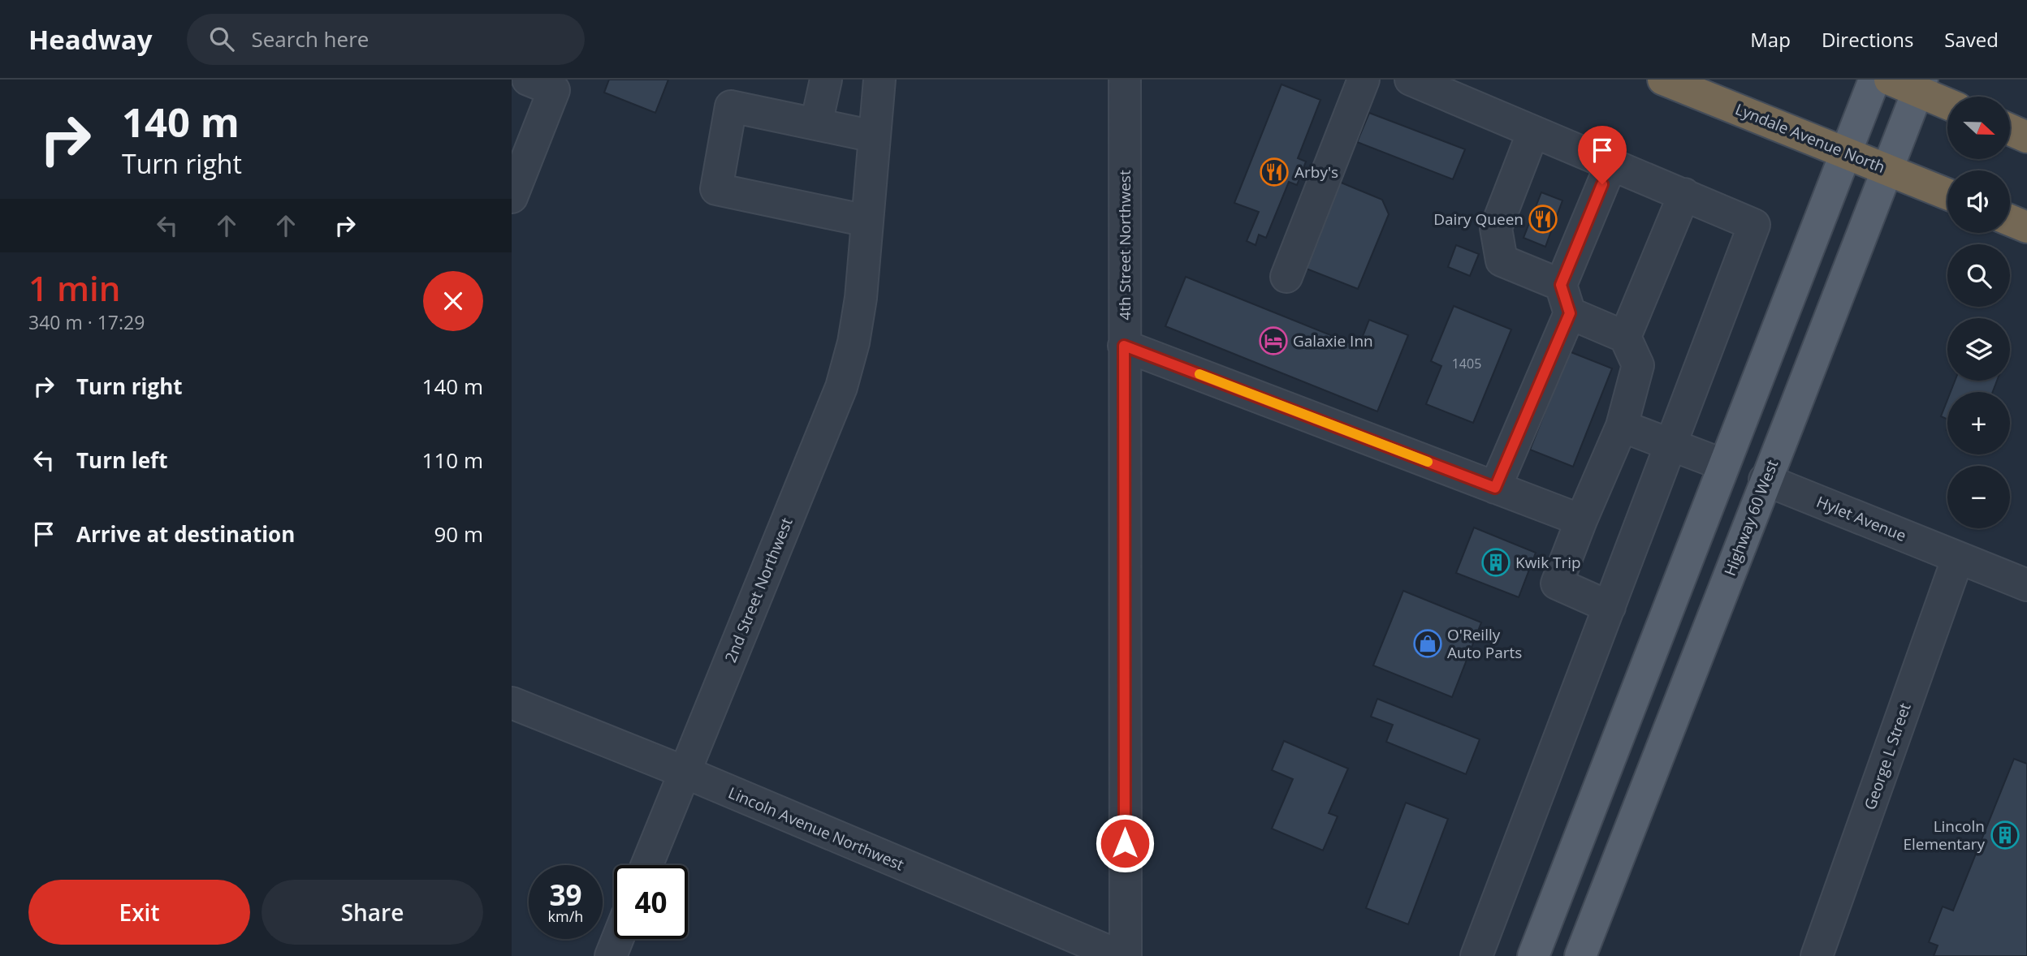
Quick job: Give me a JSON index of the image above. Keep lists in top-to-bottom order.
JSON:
{
  "streets": {
    "highway": ["Lyndale Avenue North"],
    "main road": ["Highway 60 West"],
    "street": [
      "4th Street Northwest",
      "Hylet Avenue",
      "2nd Street Northwest",
      "George L Street",
      "Lincoln Avenue Northwest"
    ]
  },
  "crossings": [
    ["Lyndale Avenue North", "Highway 60 West"],
    ["Highway 60 West", "Hylet Avenue"],
    ["Hylet Avenue", "George L Street"],
    ["2nd Street Northwest", "Lincoln Avenue Northwest"]
  ],
  "places": {
    "restaurant": ["Arby's", "Dairy Queen"],
    "hotel": ["Galaxie Inn"],
    "building": ["Kwik Trip", "Lincoln Elementary"],
    "shop": ["O'Reilly Auto Parts"]
  },
  "house_numbers": ["1405"],
  "north": "right",
  "page": {
    "header": "Headway",
    "search": "Search here",
    "nav": ["Map", "Directions", "Saved"],
    "turn": ["140 m", "Turn right"],
    "map_buttons": ["+", "−"],
    "heading": ["1 min", "340 m · 17:29"],
    "list": [
      {
        "name": "Turn right",
        "value": "140 m"
      },
      {
        "name": "Turn left",
        "value": "110 m"
      },
      {
        "name": "Arrive at destination",
        "value": "90 m"
      }
    ],
    "speed": "39 km/h",
    "limit": "40",
    "buttons": ["Exit", "Share"]
  }
}
